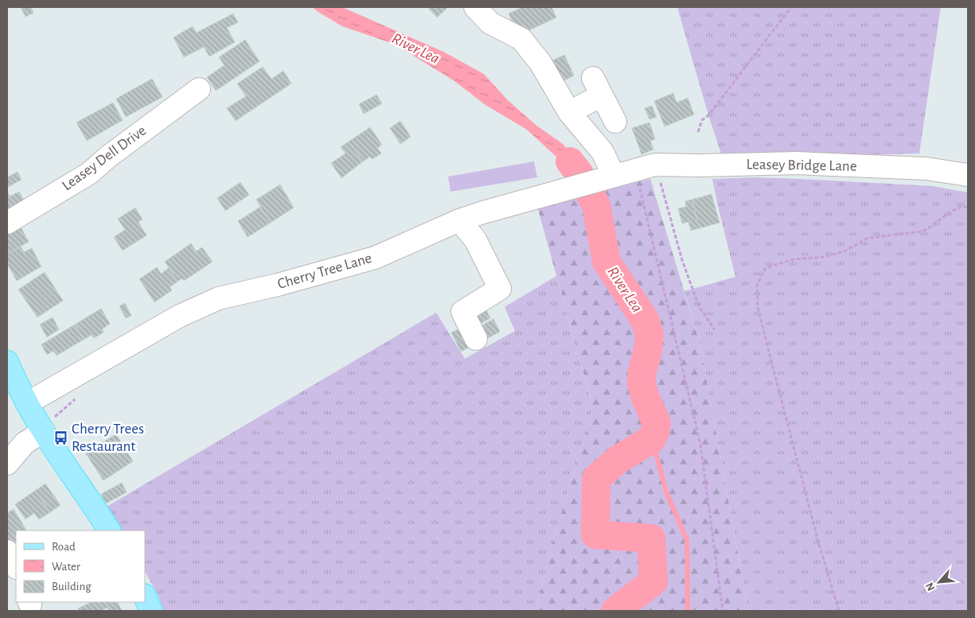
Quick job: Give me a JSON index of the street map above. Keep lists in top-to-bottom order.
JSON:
{
  "streets": {
    "street": ["Leasey Dell Drive", "Leasey Bridge Lane", "Cherry Tree Lane"]
  },
  "crossings": [
    ["Leasey Bridge Lane", "Cherry Tree Lane"]
  ],
  "water": ["River Lea"],
  "places": {
    "bus stop": ["Cherry Trees Restaurant"]
  },
  "legend": ["Road", "Water", "Building"],
  "north": "bottom left"
}
